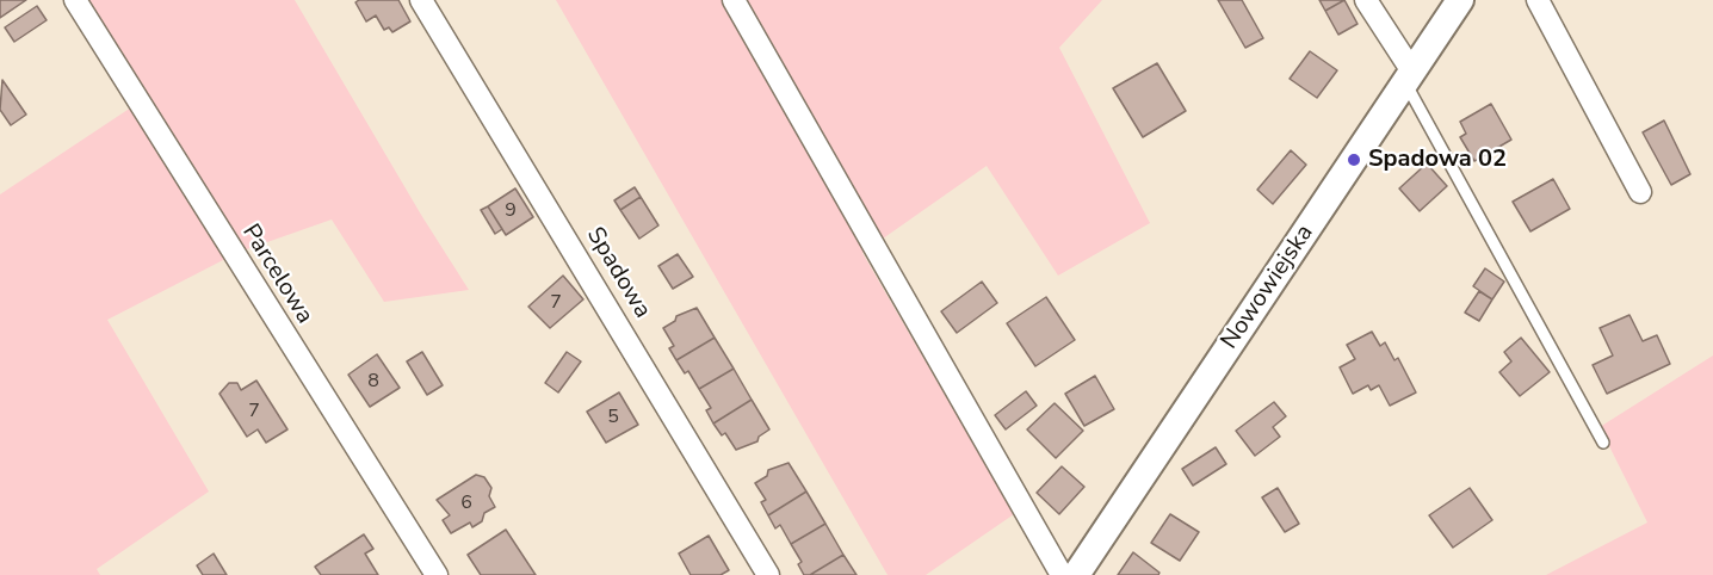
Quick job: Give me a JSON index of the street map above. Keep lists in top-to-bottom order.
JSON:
{
  "streets": {
    "street": ["Spadowa", "Parcelowa", "Nowowiejska"]
  },
  "places": ["Spadowa 02"],
  "house_numbers": [
    "9",
    "7",
    "8",
    "7",
    "5",
    "6"
  ]
}
